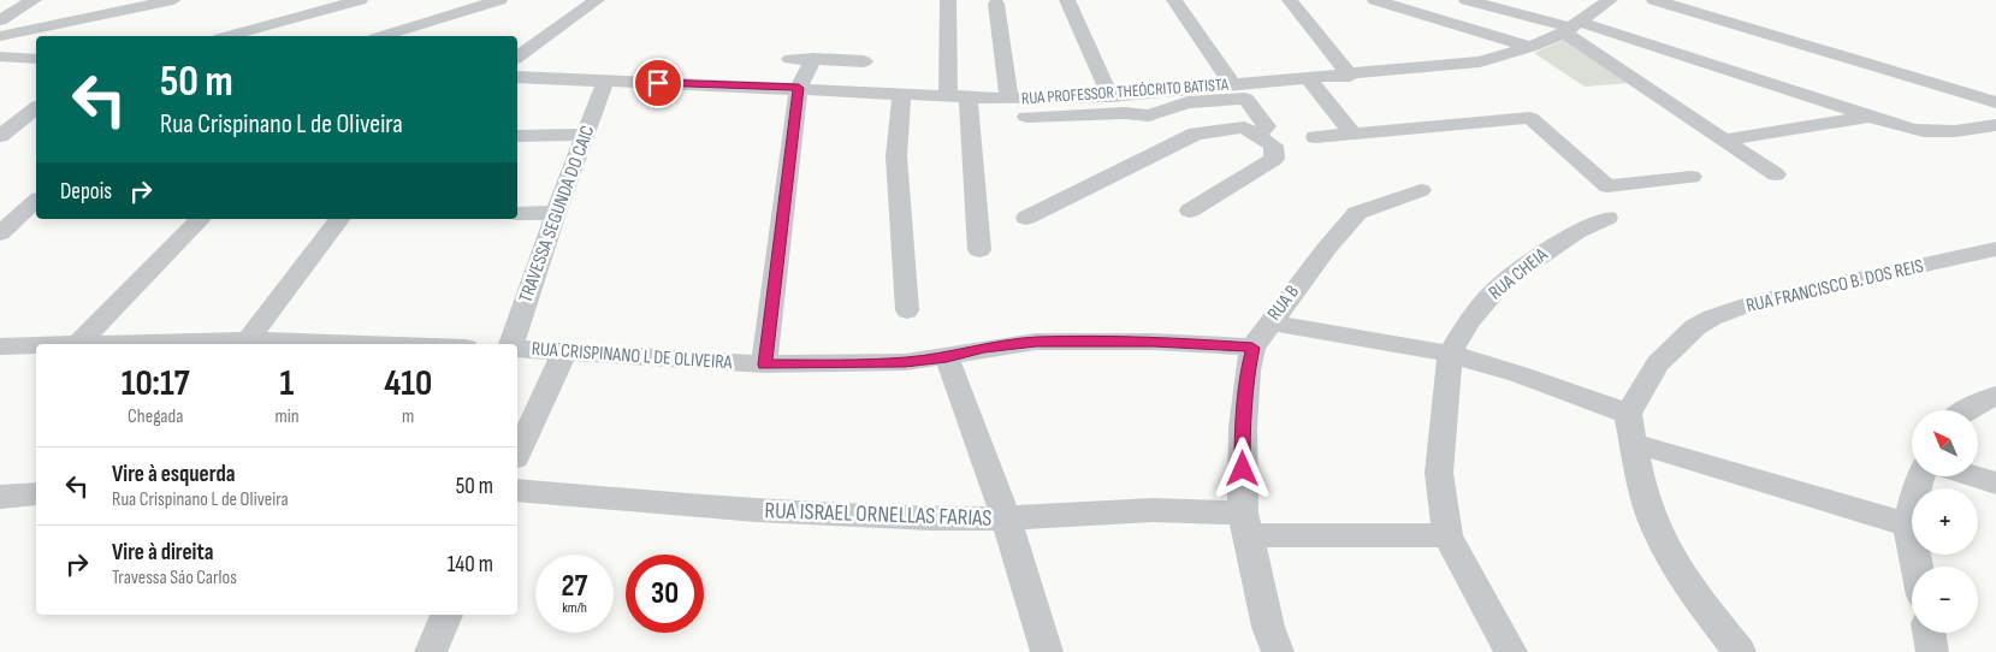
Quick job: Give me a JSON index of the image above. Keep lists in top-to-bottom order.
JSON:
{
  "streets": {
    "street": [
      "RUA PROFESSOR THEÓCRITO BATISTA",
      "TRAVESSA SEGUNDA DO CAIC",
      "RUA CHEIA",
      "RUA FRANCISCO B. DOS REIS",
      "RUA B",
      "RUA CRISPINANO L DE OLIVEIRA",
      "RUA ISRAEL ORNELLAS FARIAS"
    ]
  },
  "crossings": [
    ["RUA PROFESSOR THEÓCRITO BATISTA", "TRAVESSA SEGUNDA DO CAIC"],
    ["RUA B", "RUA CRISPINANO L DE OLIVEIRA"],
    ["RUA B", "RUA ISRAEL ORNELLAS FARIAS"]
  ],
  "north": "top left",
  "page": {
    "turn": ["50 m", "Rua Crispinano L de Oliveira"],
    "then": "Depois",
    "eta": [
      "10:17",
      "Chegada",
      "1",
      "min",
      "410",
      "m"
    ],
    "map_buttons": ["+", "−"],
    "list": [
      {
        "name": "Vire à esquerda",
        "note": "Rua Crispinano L de Oliveira",
        "value": "50 m"
      },
      {
        "name": "Vire à direita",
        "note": "Travessa Sáo Carlos",
        "value": "140 m"
      }
    ],
    "speed": "27 km/h",
    "limit": "30"
  }
}
